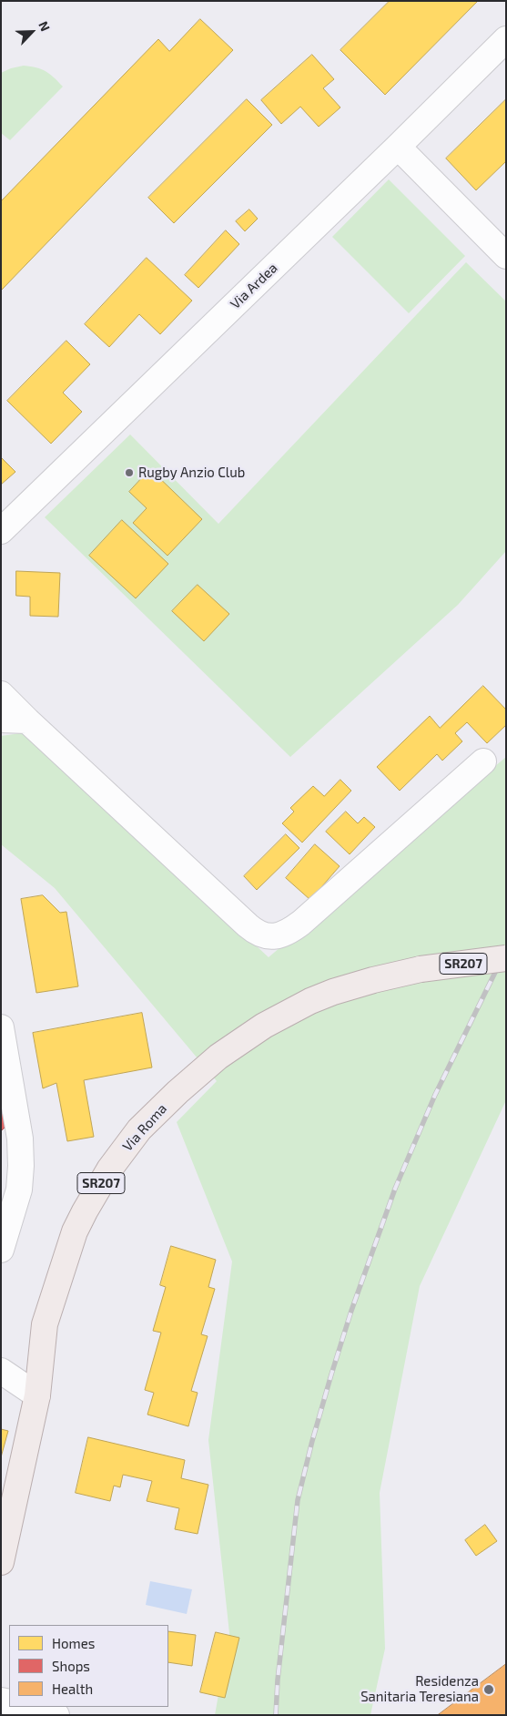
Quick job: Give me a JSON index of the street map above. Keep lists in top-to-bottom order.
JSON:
{
  "streets": {
    "main road": ["SR207", "Via Roma"],
    "street": ["Via Ardea"]
  },
  "places": ["Rugby Anzio Club", "Residenza Sanitaria Teresiana"],
  "legend": ["Homes", "Shops", "Health"],
  "north": "top right"
}
